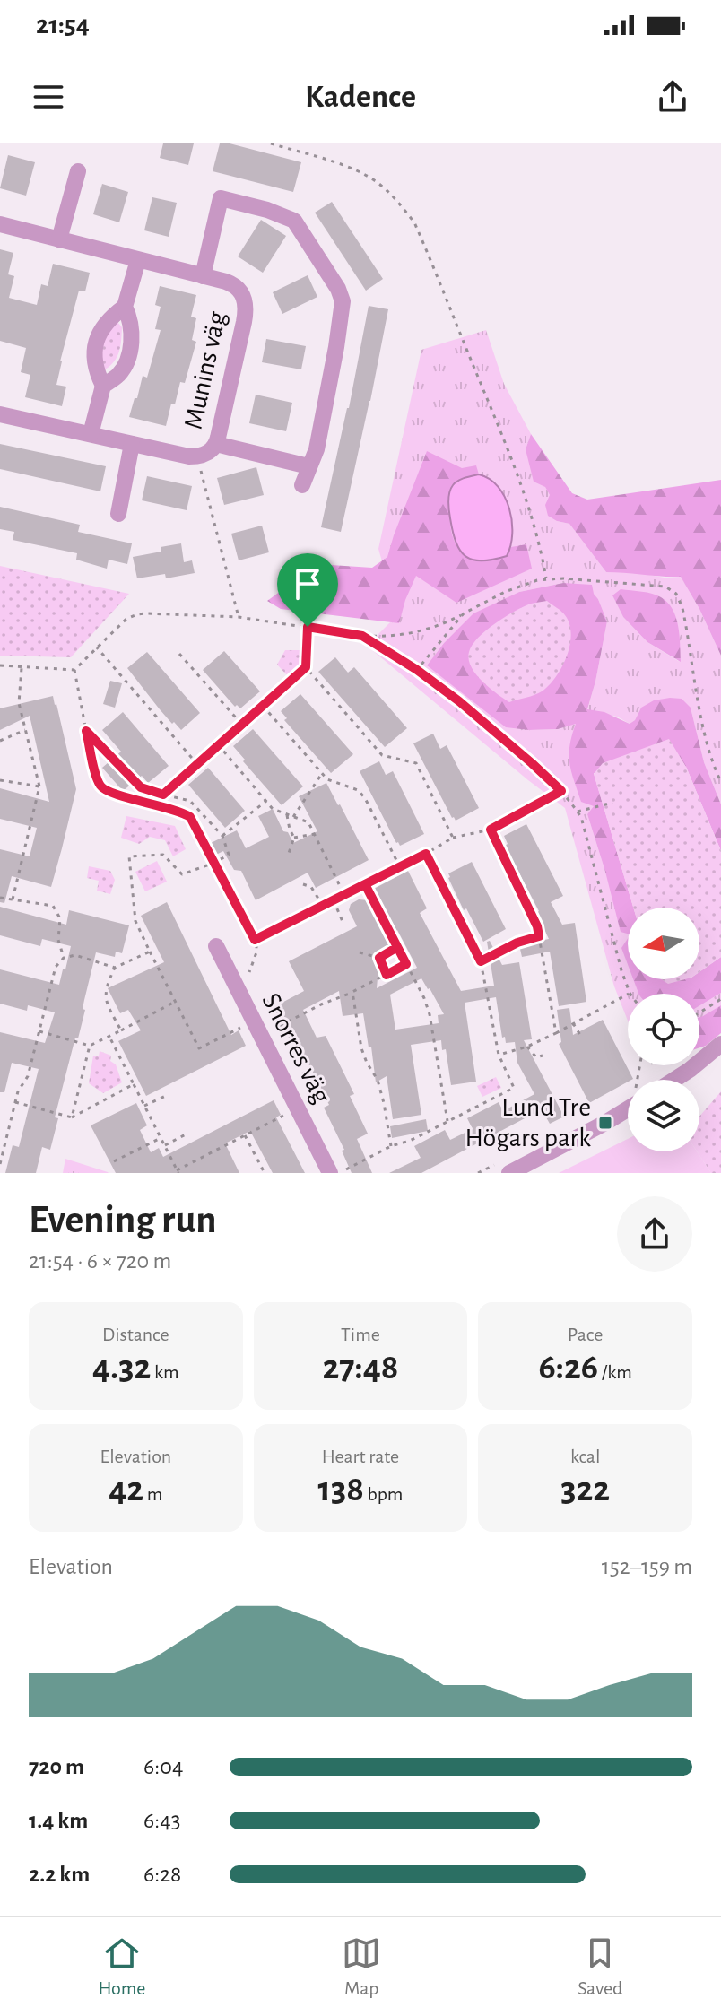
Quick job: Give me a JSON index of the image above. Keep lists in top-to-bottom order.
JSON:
{
  "streets": {
    "street": ["Munins väg", "Snorres väg"]
  },
  "places": {
    "transit": ["Lund Tre Högars park"]
  },
  "north": "left",
  "page": {
    "status": "21:54",
    "header": "Kadence",
    "heading": ["Evening run", "21:54 · 6 × 720 m"],
    "stats": [
      ["Distance", "4.32 km"],
      ["Time", "27:48"],
      ["Pace", "6:26 /km"],
      ["Elevation", "42 m"],
      ["Heart rate", "138 bpm"],
      ["kcal", "322"]
    ],
    "chart": ["Elevation", "152–159 m"],
    "list": [
      {
        "name": "720 m",
        "note": "6:04"
      },
      {
        "name": "1.4 km",
        "note": "6:43"
      },
      {
        "name": "2.2 km",
        "note": "6:28"
      }
    ],
    "tabs": ["Home", "Map", "Saved"]
  }
}
